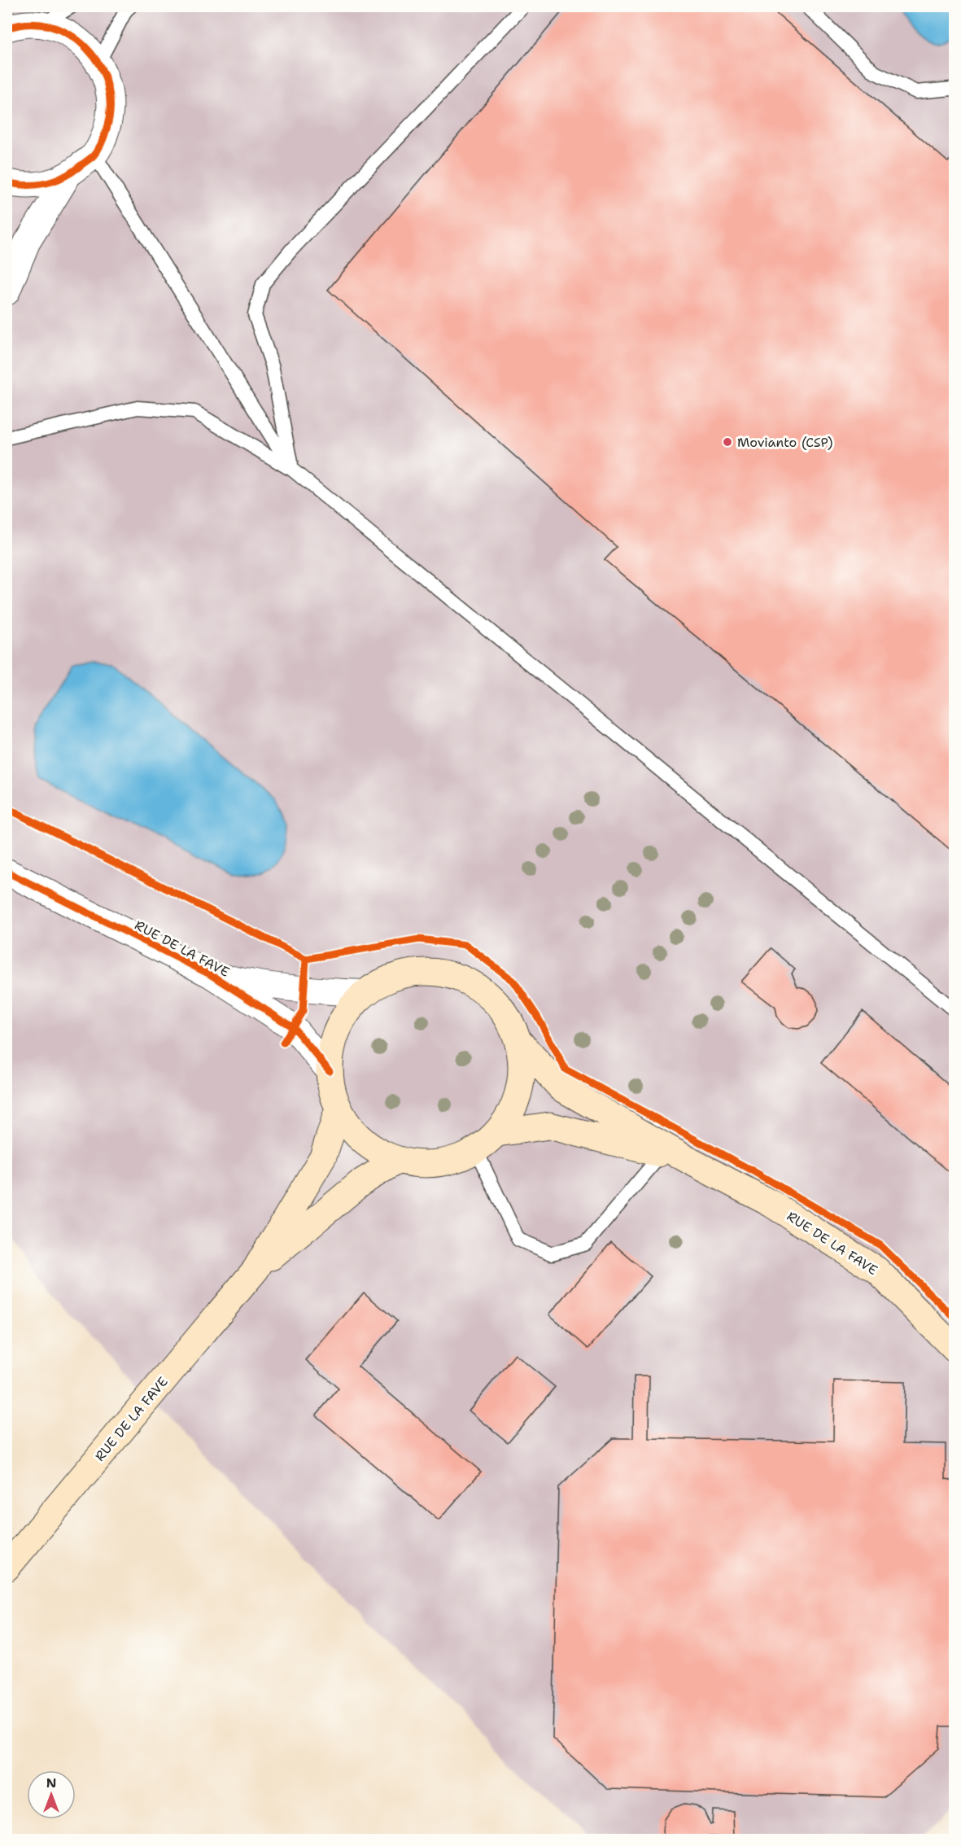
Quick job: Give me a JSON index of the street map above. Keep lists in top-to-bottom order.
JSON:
{
  "streets": {
    "main road": ["RUE DE LA FAVE"]
  },
  "places": ["Movianto (CSP)"],
  "north": "top"
}
